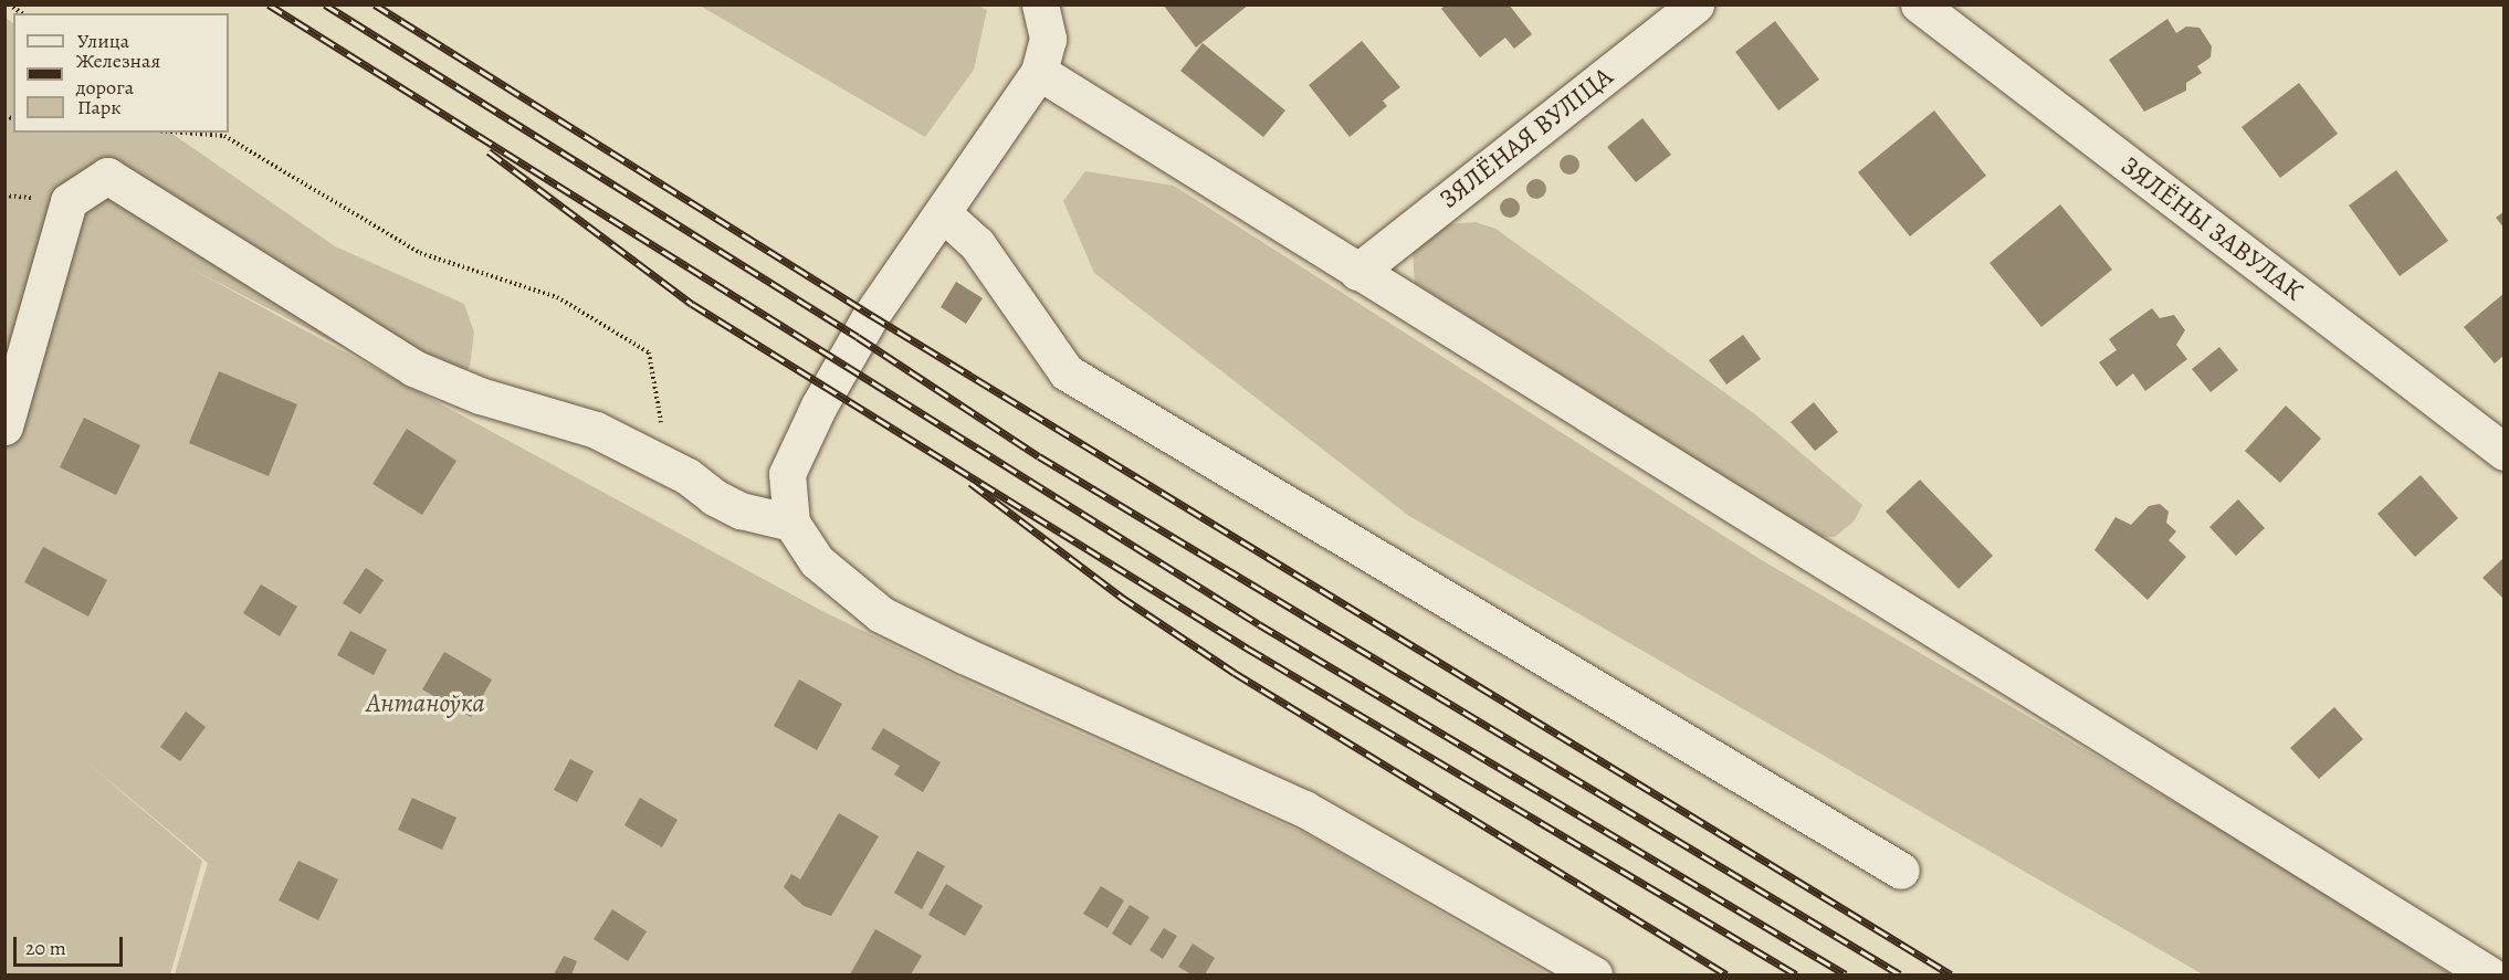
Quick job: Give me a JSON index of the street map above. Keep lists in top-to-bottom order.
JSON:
{
  "streets": {
    "street": ["ЗЯЛЁНАЯ ВУЛІЦА", "ЗЯЛЁНЫ ЗАВУЛАК"]
  },
  "parks": ["Антаноўка"],
  "legend": ["Улица", "Железная дорога", "Парк"],
  "scale_bar": "20 m"
}
